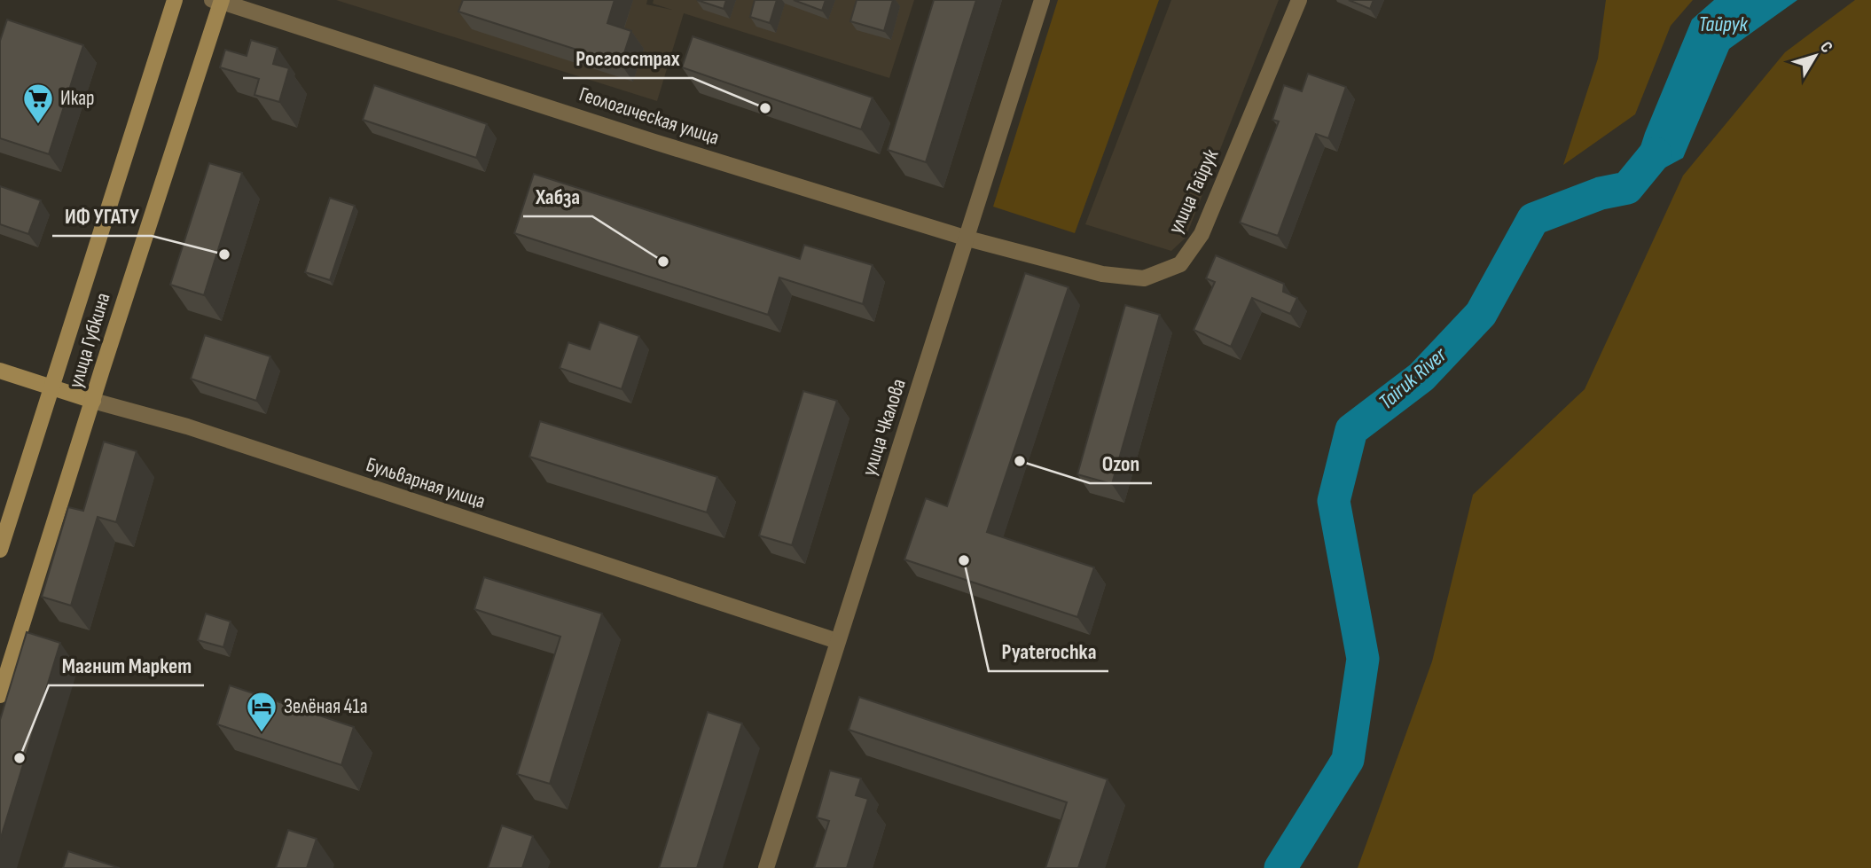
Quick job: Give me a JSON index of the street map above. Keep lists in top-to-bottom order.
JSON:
{
  "streets": {
    "main road": ["улица Губкина", "Бульварная улица"],
    "street": ["Геологическая улица", "улица Тайрук", "улица Чкалова"]
  },
  "crossings": [
    ["Геологическая улица", "улица Тайрук"],
    ["Геологическая улица", "улица Губкина"],
    ["Геологическая улица", "улица Чкалова"],
    ["улица Тайрук", "улица Чкалова"],
    ["улица Губкина", "Бульварная улица"],
    ["улица Чкалова", "Бульварная улица"]
  ],
  "water": ["Тайрук", "Tairuk River"],
  "places": {
    "other": [
      "Росгосстрах",
      "ИФ УГАТУ",
      "Хабза",
      "Ozon",
      "Pyaterochka",
      "Магнит Маркет"
    ],
    "supermarket": ["Икар"],
    "hotel": ["Зелёная 41а"]
  },
  "north": "top right"
}
